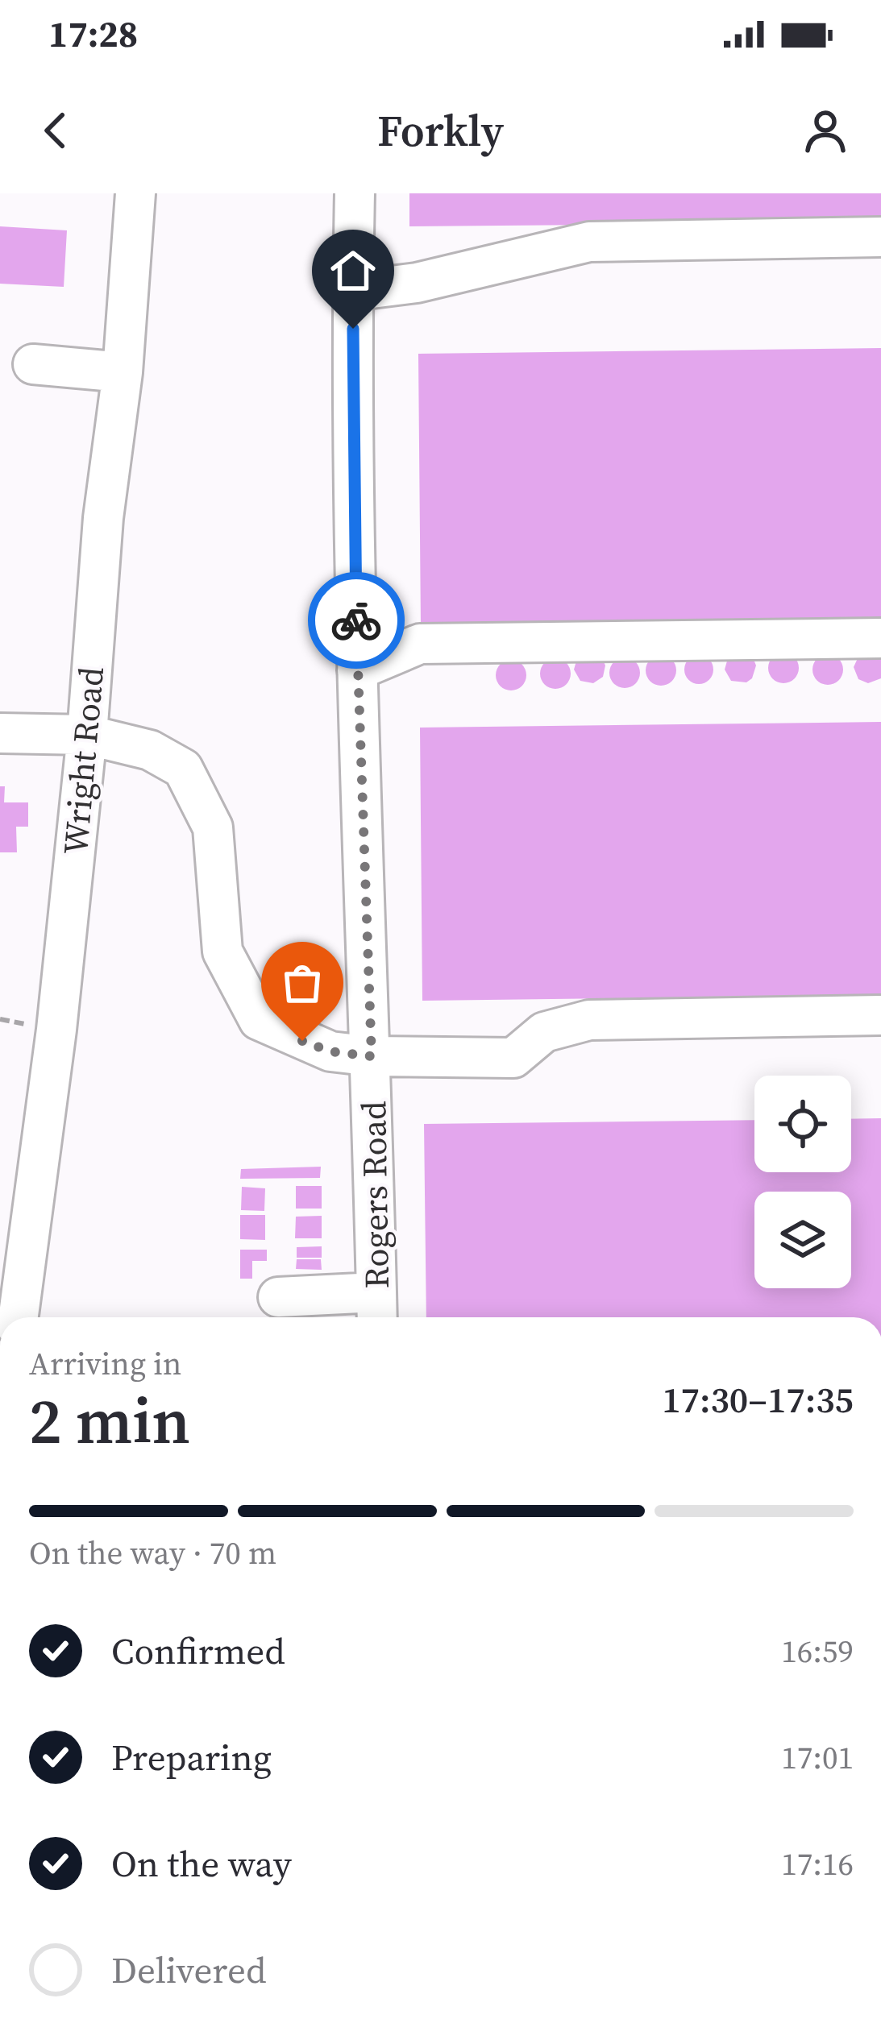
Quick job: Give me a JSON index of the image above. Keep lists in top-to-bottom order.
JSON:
{
  "streets": {
    "street": ["Wright Road", "Rogers Road"]
  },
  "page": {
    "status": "17:28",
    "header": "Forkly",
    "heading": ["2 min", "Arriving in", "17:30–17:35"],
    "bar": "On the way · 70 m",
    "list": [
      ["Confirmed", "16:59"],
      ["Preparing", "17:01"],
      ["On the way", "17:16"],
      "Delivered"
    ]
  }
}
